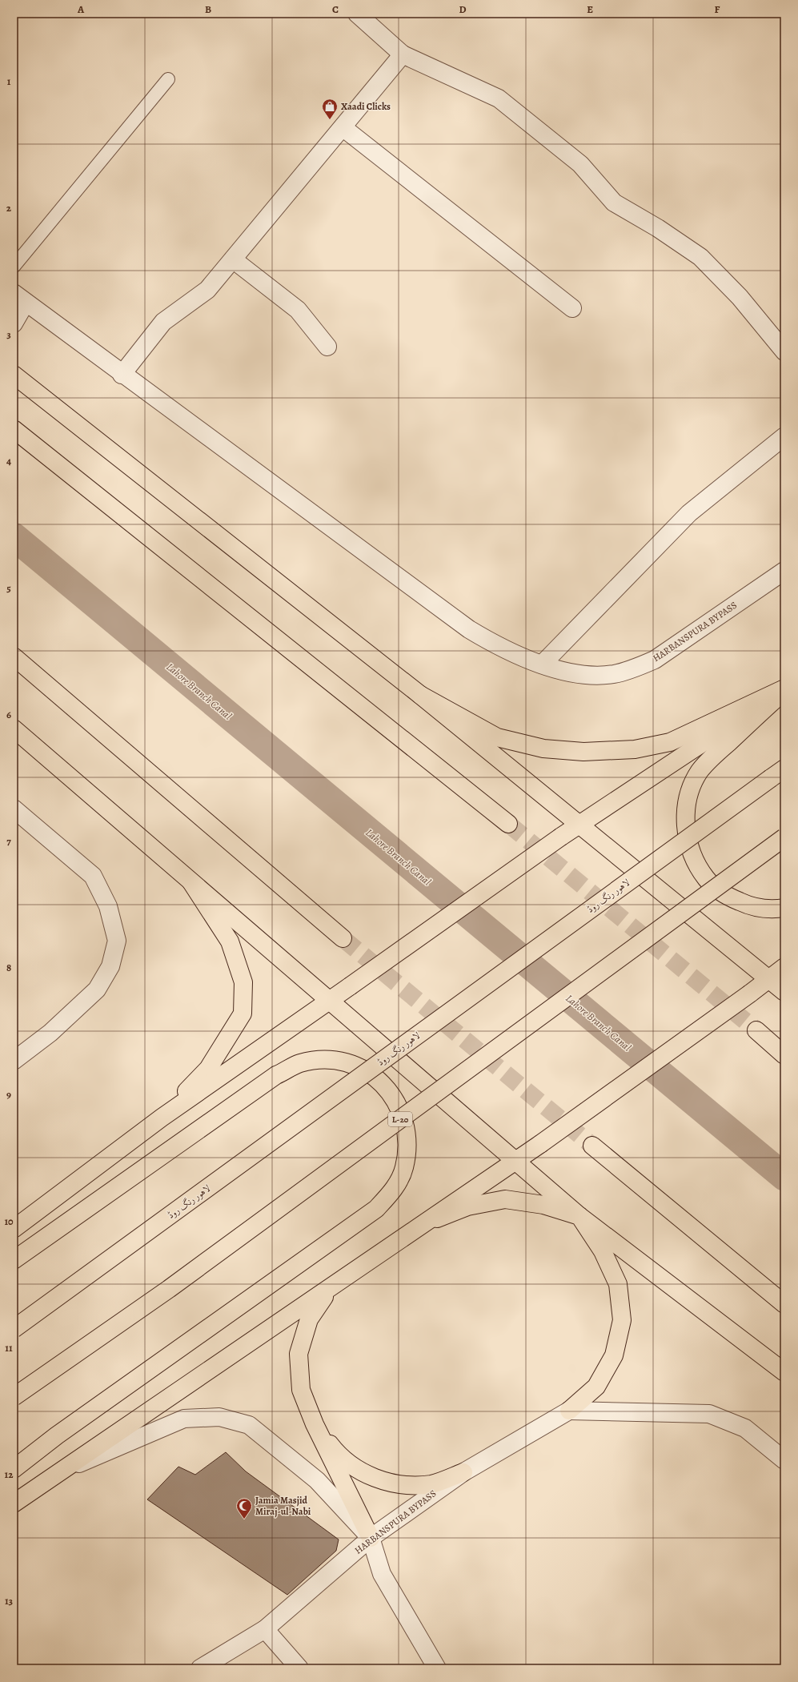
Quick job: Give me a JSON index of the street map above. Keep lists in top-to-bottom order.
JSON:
{
  "streets": {
    "highway": ["لاہور رنگ روڈ", "L-20"],
    "street": ["HARBANSPURA BYPASS"]
  },
  "water": ["Lahore Branch Canal"],
  "places": {
    "shop": ["Xaadi Clicks"],
    "mosque": ["Jamia Masjid Miraj-ul-Nabi"]
  },
  "grid": {
    "columns": [
      "A",
      "B",
      "C",
      "D",
      "E",
      "F"
    ],
    "rows": [
      "1",
      "2",
      "3",
      "4",
      "5",
      "6",
      "7",
      "8",
      "9",
      "10",
      "11",
      "12",
      "13"
    ]
  }
}
